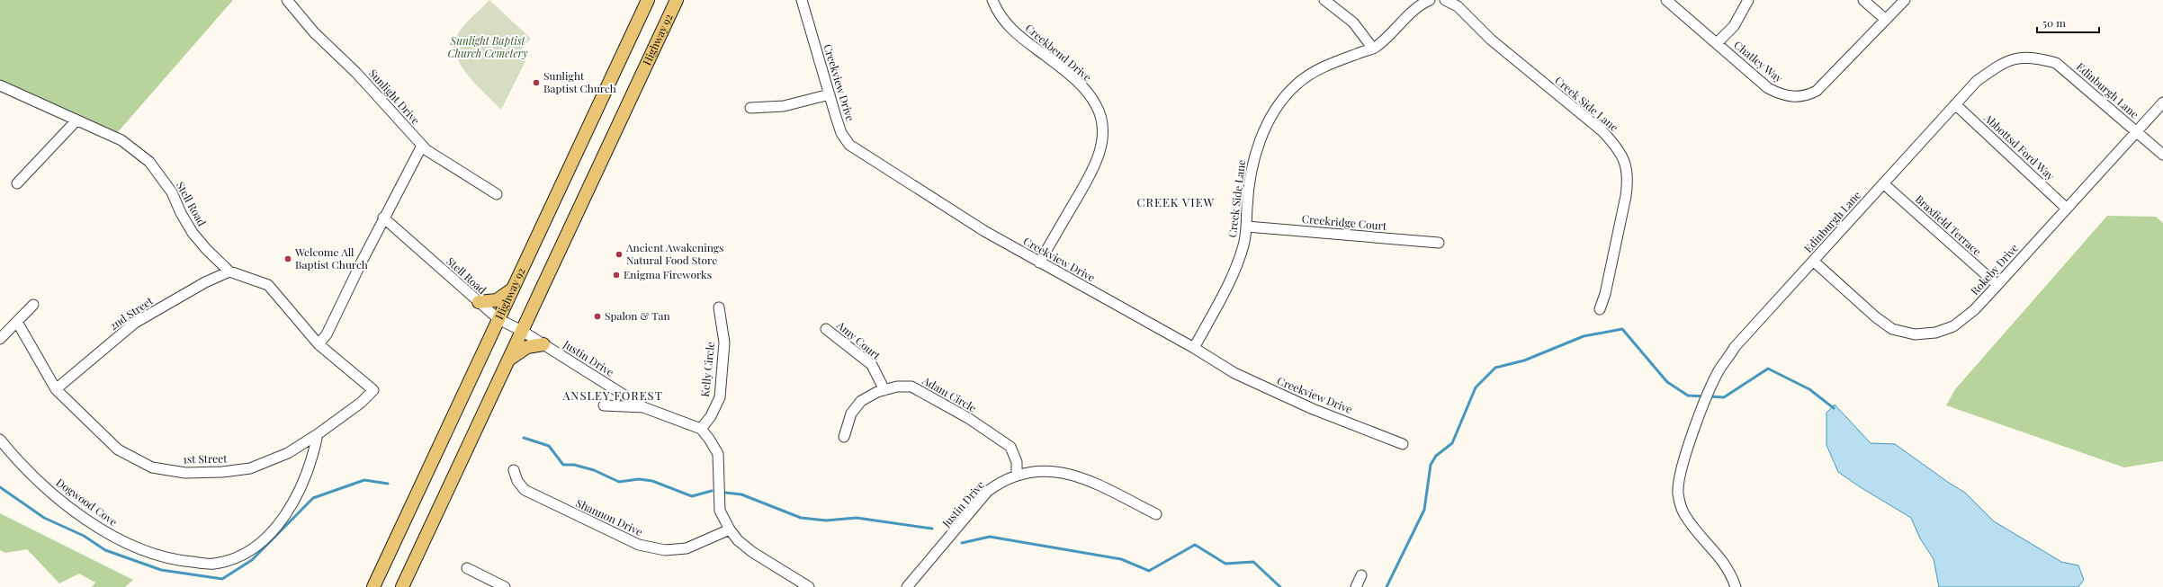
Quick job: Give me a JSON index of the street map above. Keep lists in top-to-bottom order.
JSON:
{
  "streets": {
    "main road": ["Highway 92"],
    "street": [
      "Creekbend Drive",
      "Chatley Way",
      "Creekview Drive",
      "Edinburgh Lane",
      "Sunlight Drive",
      "Creek Side Lane",
      "Abbottsd Ford Way",
      "Stell Road",
      "Creekridge Court",
      "Braxfield Terrace",
      "Rokeby Drive",
      "2nd Street",
      "Amy Court",
      "Justin Drive",
      "Kelly Circle",
      "Adam Circle",
      "1st Street",
      "Dogwood Cove",
      "Shannon Drive"
    ]
  },
  "crossings": [
    ["Highway 92", "Stell Road"],
    ["Highway 92", "Justin Drive"],
    ["Creekbend Drive", "Creekview Drive"],
    ["Creekview Drive", "Creek Side Lane"],
    ["Edinburgh Lane", "Abbottsd Ford Way"],
    ["Edinburgh Lane", "Braxfield Terrace"],
    ["Edinburgh Lane", "Rokeby Drive"],
    ["Creek Side Lane", "Creekridge Court"],
    ["Abbottsd Ford Way", "Rokeby Drive"],
    ["Stell Road", "2nd Street"],
    ["Stell Road", "Justin Drive"],
    ["Stell Road", "1st Street"],
    ["Braxfield Terrace", "Rokeby Drive"],
    ["2nd Street", "1st Street"],
    ["Amy Court", "Adam Circle"],
    ["Justin Drive", "Kelly Circle"],
    ["Justin Drive", "Adam Circle"],
    ["1st Street", "Dogwood Cove"]
  ],
  "districts": ["CREEK VIEW", "ANSLEY FOREST"],
  "parks": ["Sunlight Baptist Church Cemetery"],
  "places": [
    "Sunlight Baptist Church",
    "Ancient Awakenings Natural Food Store",
    "Welcome All Baptist Church",
    "Enigma Fireworks",
    "Spalon & Tan"
  ],
  "scale_bar": "50 m"
}
